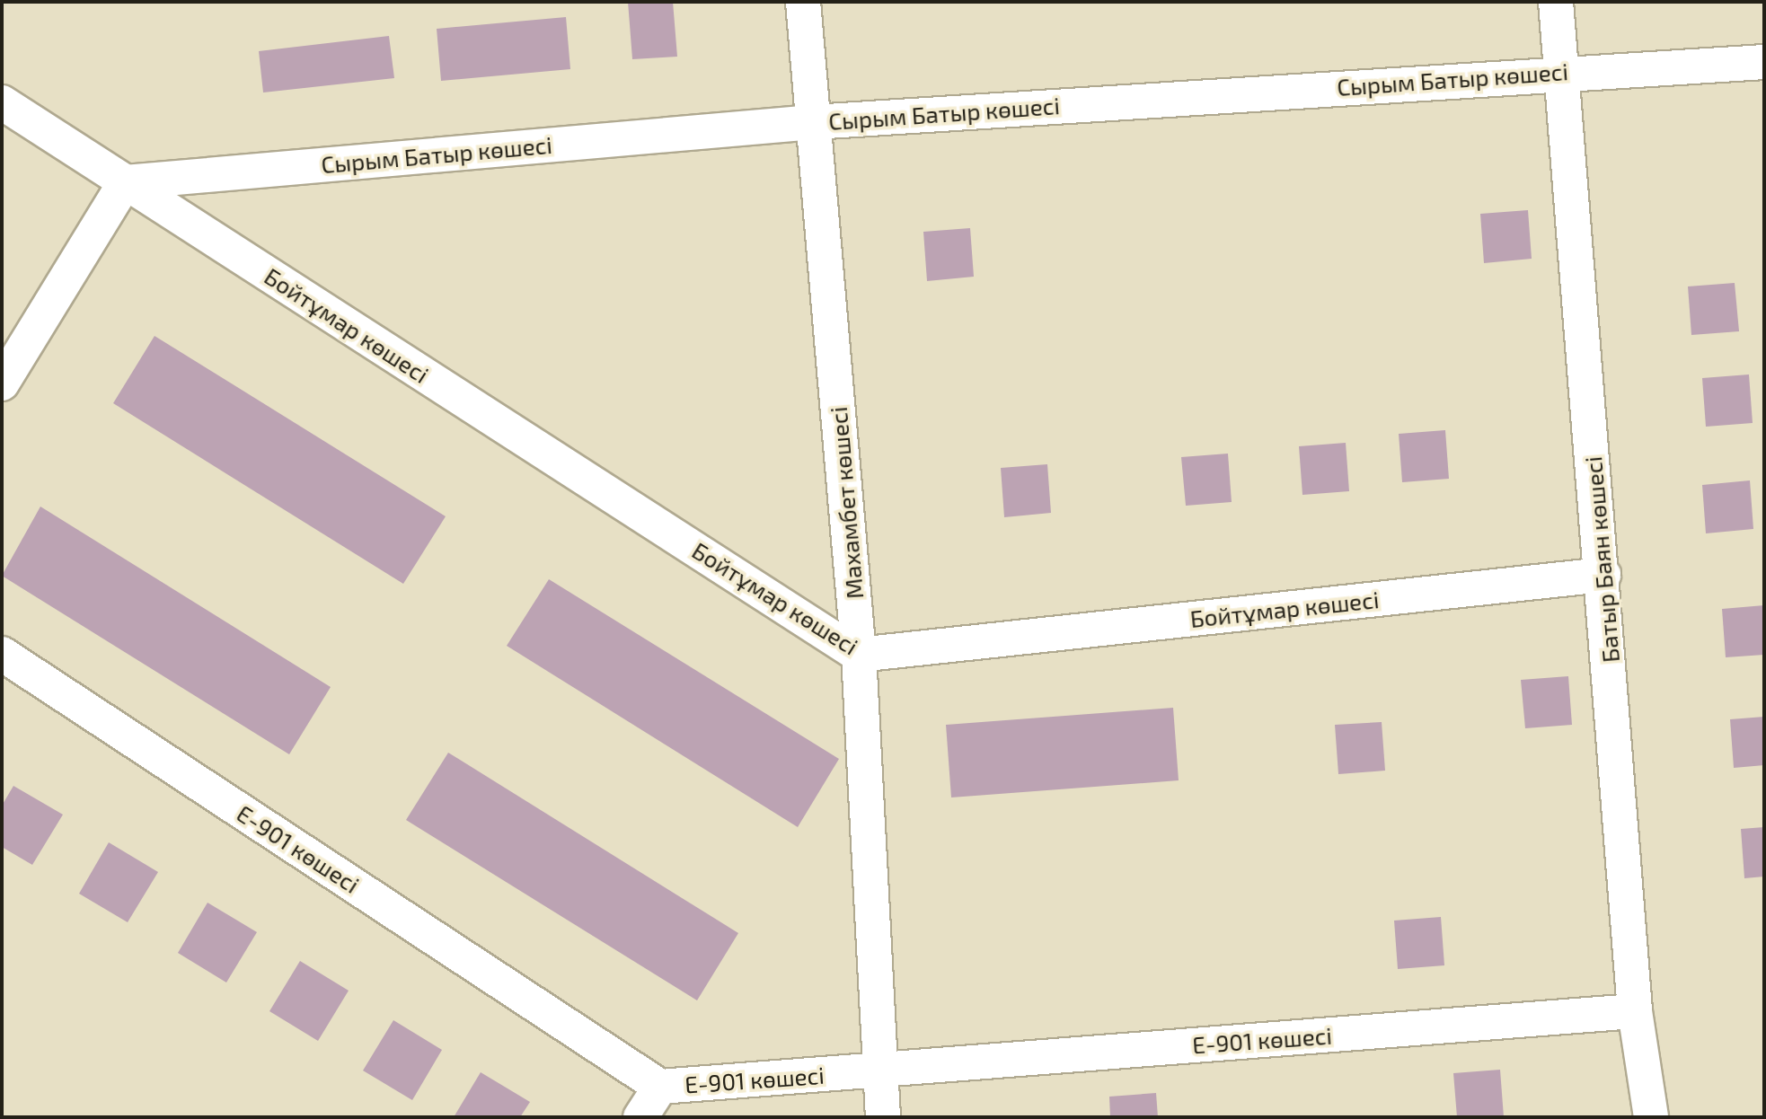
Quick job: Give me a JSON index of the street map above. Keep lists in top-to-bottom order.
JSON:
{
  "streets": {
    "street": [
      "Сырым Батыр көшесі",
      "Бойтұмар көшесі",
      "Махамбет көшесі",
      "Батыр Баян көшесі",
      "Е-901 көшесі"
    ]
  },
  "crossings": [
    ["Сырым Батыр көшесі", "Бойтұмар көшесі"],
    ["Сырым Батыр көшесі", "Махамбет көшесі"],
    ["Сырым Батыр көшесі", "Батыр Баян көшесі"],
    ["Бойтұмар көшесі", "Махамбет көшесі"],
    ["Бойтұмар көшесі", "Батыр Баян көшесі"],
    ["Махамбет көшесі", "Е-901 көшесі"],
    ["Батыр Баян көшесі", "Е-901 көшесі"]
  ]
}
